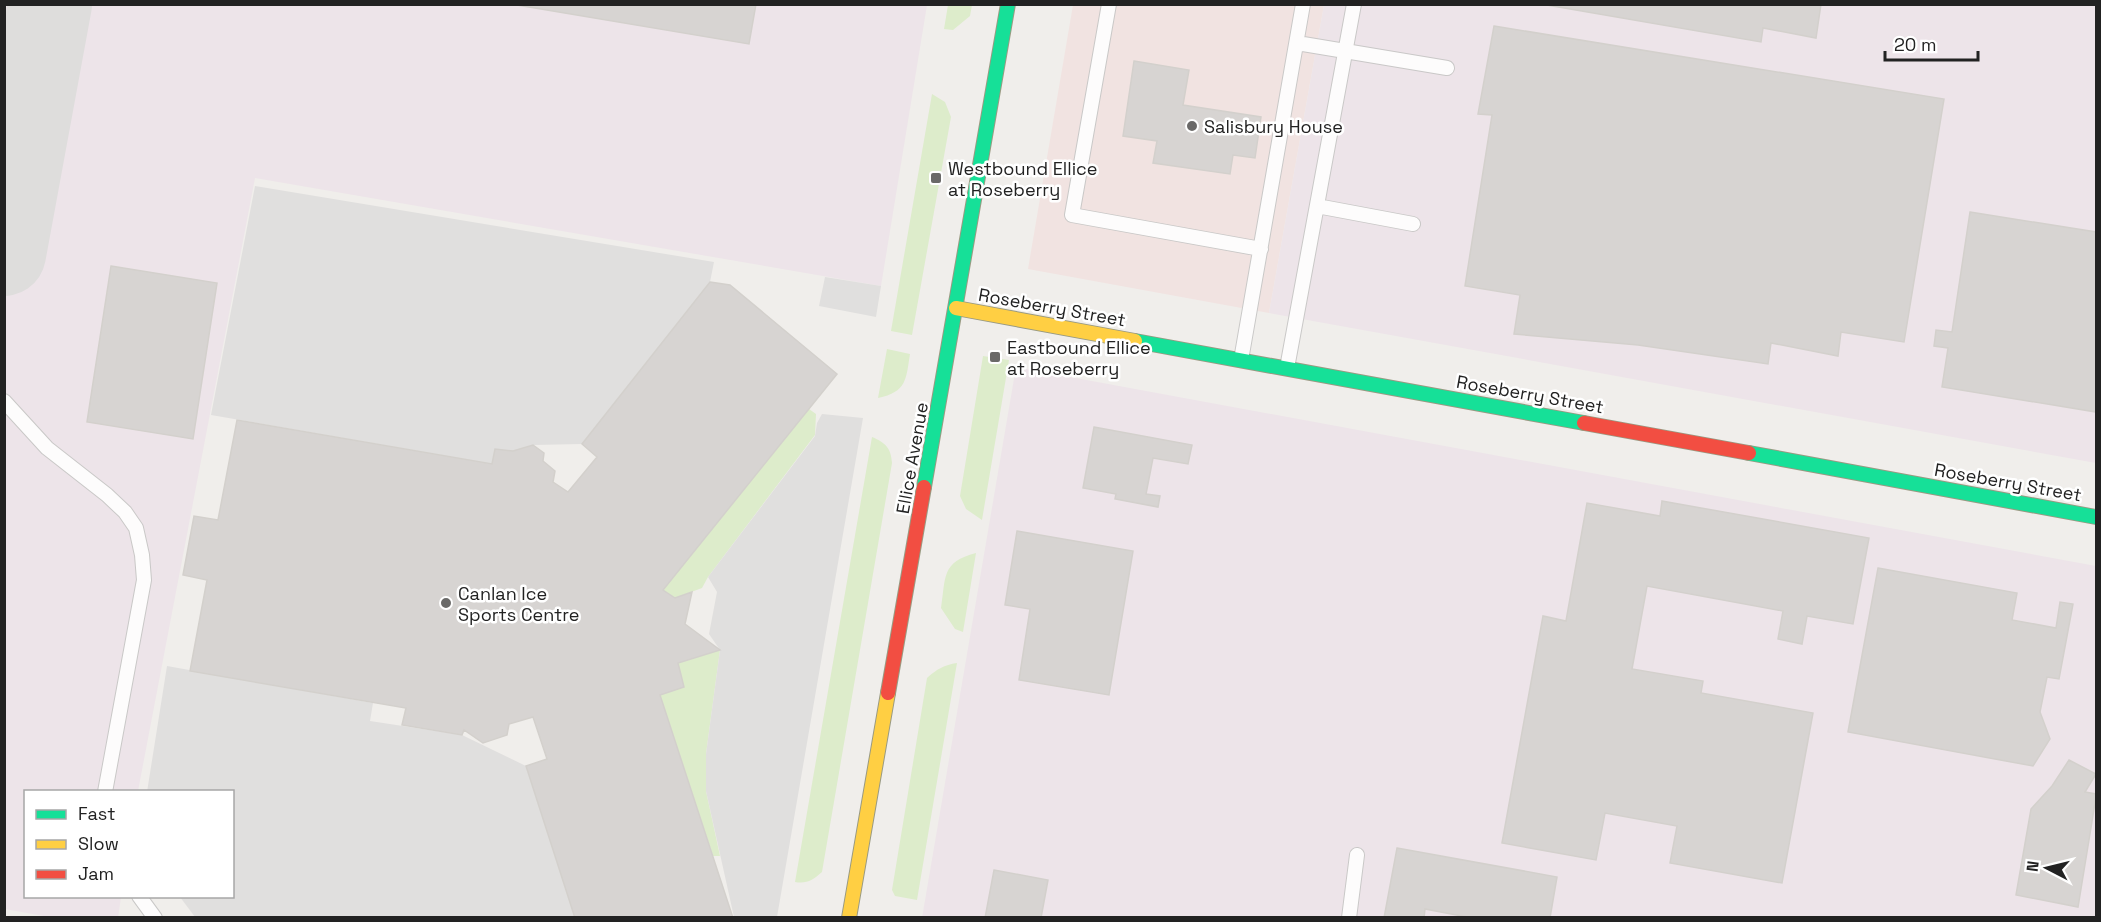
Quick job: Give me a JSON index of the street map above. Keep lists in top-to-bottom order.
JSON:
{
  "streets": {
    "street": ["Roseberry Street", "Ellice Avenue"]
  },
  "crossings": [
    ["Roseberry Street", "Ellice Avenue"]
  ],
  "places": {
    "other": ["Salisbury House", "Canlan Ice Sports Centre"],
    "transit": ["Westbound Ellice at Roseberry", "Eastbound Ellice at Roseberry"]
  },
  "legend": ["Fast", "Slow", "Jam"],
  "scale_bar": "20 m",
  "north": "left"
}
